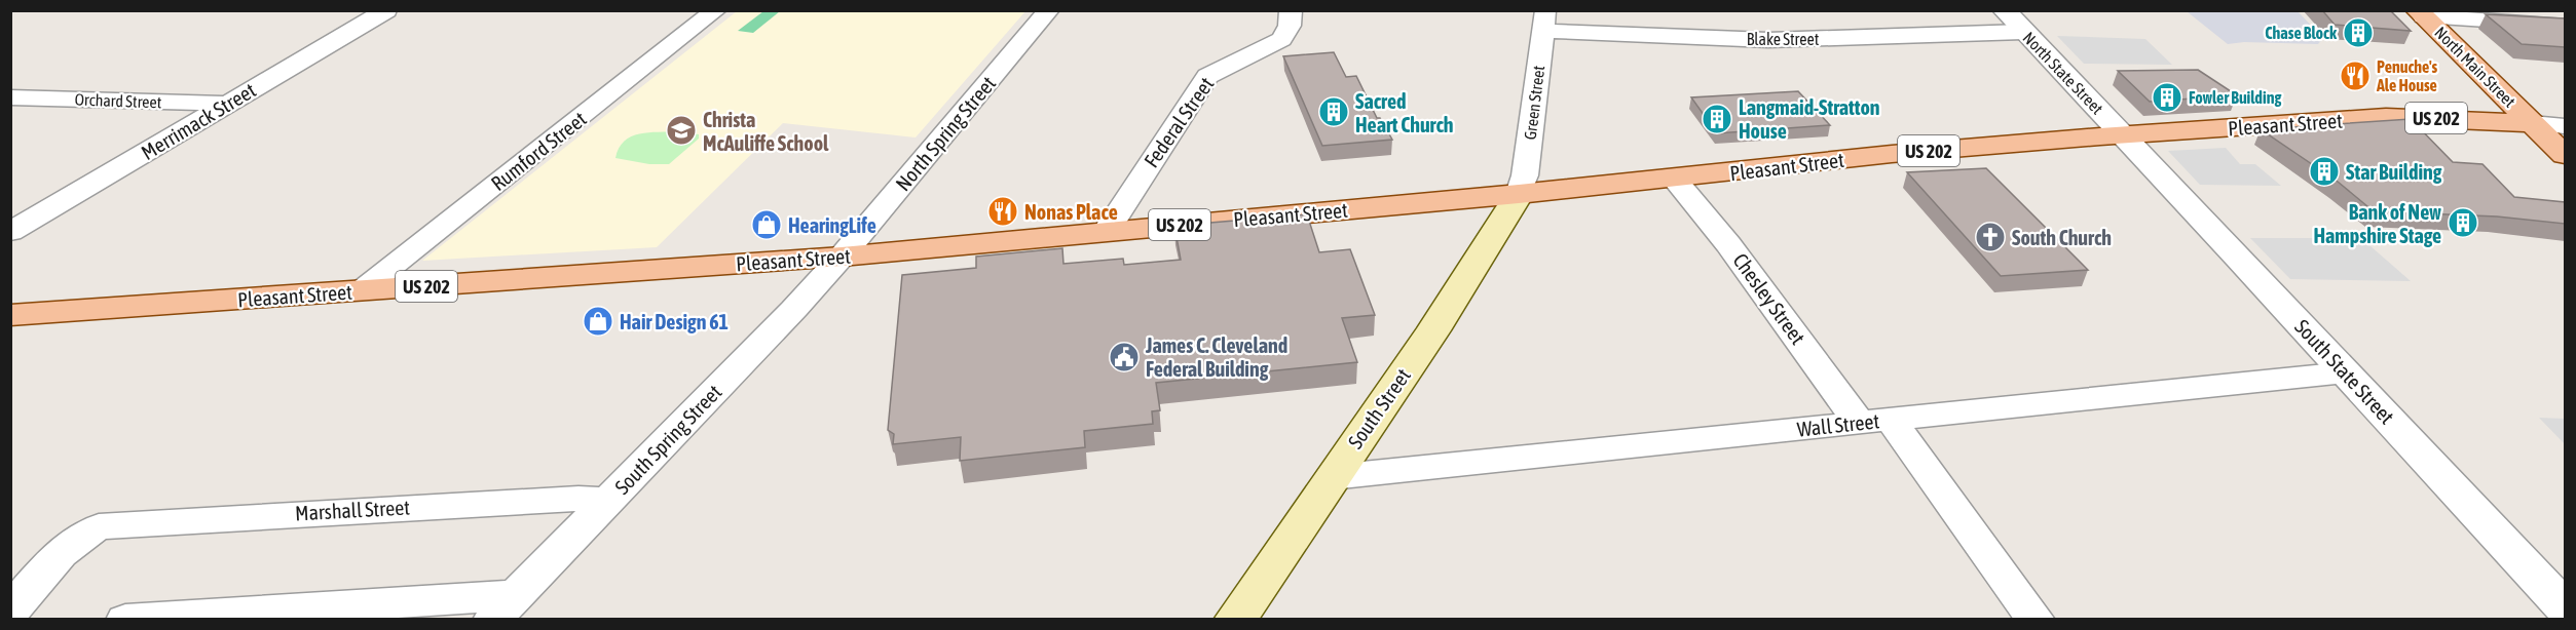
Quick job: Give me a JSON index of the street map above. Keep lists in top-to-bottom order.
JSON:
{
  "streets": {
    "main road": [
      "North Main Street",
      "US 202",
      "Pleasant Street",
      "South Street"
    ],
    "street": [
      "Blake Street",
      "North State Street",
      "Orchard Street",
      "Green Street",
      "Merrimack Street",
      "Federal Street",
      "North Spring Street",
      "Rumford Street",
      "Chesley Street",
      "South State Street",
      "Wall Street",
      "South Spring Street",
      "Marshall Street"
    ]
  },
  "crossings": [
    ["Blake Street", "North State Street"],
    ["Blake Street", "Green Street"],
    ["North Main Street", "Pleasant Street"],
    ["North State Street", "Pleasant Street"],
    ["North State Street", "South State Street"],
    ["Orchard Street", "Merrimack Street"],
    ["Green Street", "Pleasant Street"],
    ["Green Street", "South Street"],
    ["Federal Street", "Pleasant Street"],
    ["Pleasant Street", "North Spring Street"],
    ["Pleasant Street", "Rumford Street"],
    ["Pleasant Street", "Chesley Street"],
    ["Pleasant Street", "South State Street"],
    ["Pleasant Street", "South Street"],
    ["Pleasant Street", "South Spring Street"],
    ["North Spring Street", "South Spring Street"],
    ["Chesley Street", "Wall Street"],
    ["South State Street", "Wall Street"],
    ["South Street", "Wall Street"],
    ["South Spring Street", "Marshall Street"]
  ],
  "places": {
    "building": [
      "Chase Block",
      "Fowler Building",
      "Sacred Heart Church",
      "Langmaid-Stratton House",
      "Star Building",
      "Bank of New Hampshire Stage"
    ],
    "restaurant": ["Penuche's Ale House", "Nonas Place"],
    "school or university": ["Christa McAuliffe School"],
    "shop": ["HearingLife", "Hair Design 61"],
    "church": ["South Church"],
    "public building": ["James C. Cleveland Federal Building"]
  }
}
